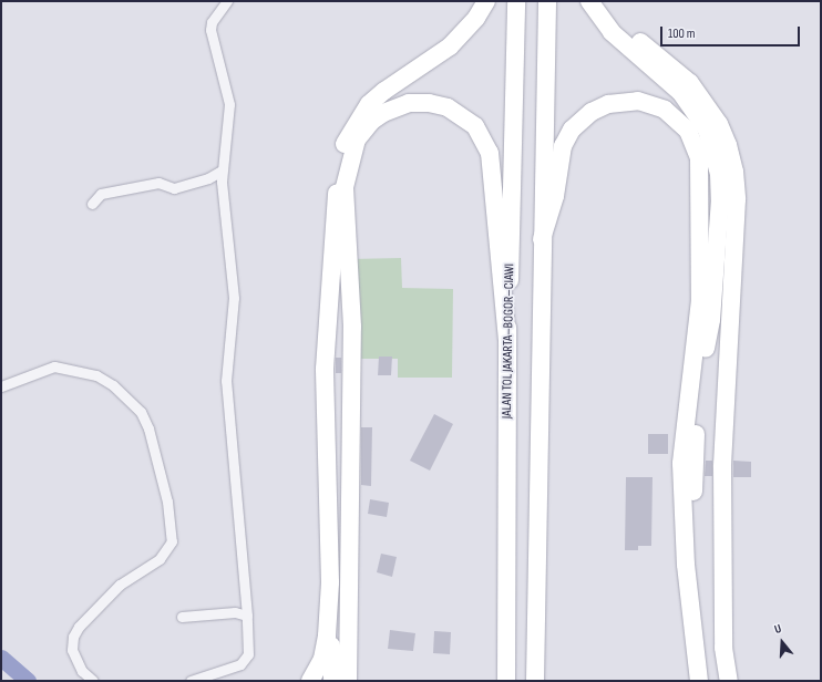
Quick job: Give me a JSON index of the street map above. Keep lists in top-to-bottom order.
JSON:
{
  "streets": {
    "highway": ["JALAN TOL JAKARTA–BOGOR–CIAWI"]
  },
  "scale_bar": "100 m",
  "north": "top"
}
